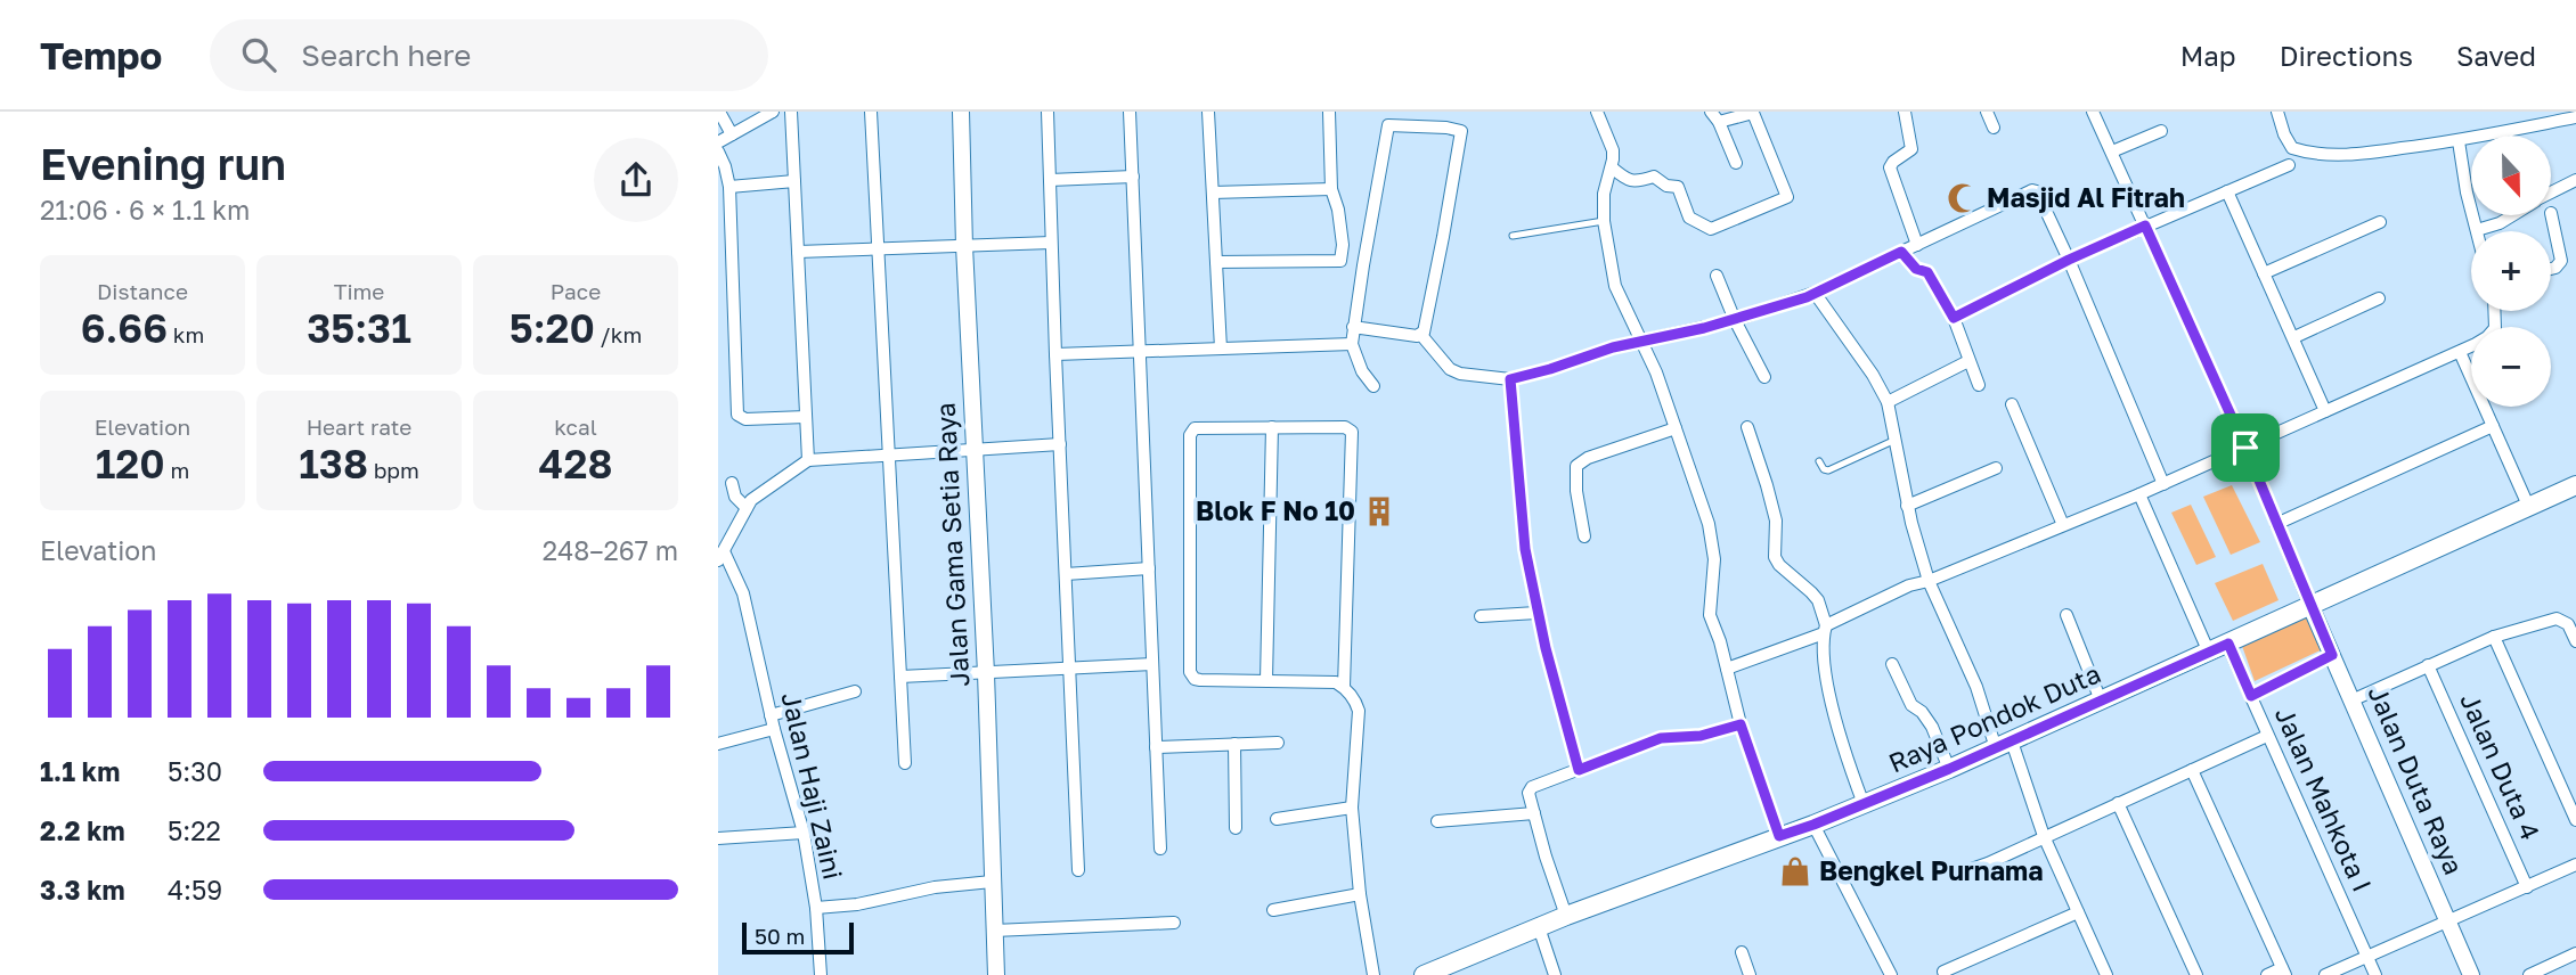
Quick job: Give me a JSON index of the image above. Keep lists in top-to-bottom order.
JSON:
{
  "streets": {
    "main road": ["Raya Pondok Duta"],
    "street": [
      "Jalan Gama Setia Raya",
      "Jalan Duta 4",
      "Jalan Duta Raya",
      "Jalan Haji Zaini",
      "Jalan Mahkota I"
    ]
  },
  "crossings": [
    ["Jalan Gama Setia Raya", "Jalan Haji Zaini"],
    ["Raya Pondok Duta", "Jalan Duta Raya"],
    ["Raya Pondok Duta", "Jalan Mahkota I"]
  ],
  "places": {
    "mosque": ["Masjid Al Fitrah"],
    "building": ["Blok F No 10"],
    "shop": ["Bengkel Purnama"]
  },
  "scale_bar": "50 m",
  "north": "bottom",
  "page": {
    "header": "Tempo",
    "search": "Search here",
    "nav": ["Map", "Directions", "Saved"],
    "heading": ["Evening run", "21:06 · 6 × 1.1 km"],
    "map_buttons": ["+", "−"],
    "stats": [
      ["Distance", "6.66 km"],
      ["Time", "35:31"],
      ["Pace", "5:20 /km"],
      ["Elevation", "120 m"],
      ["Heart rate", "138 bpm"],
      ["kcal", "428"]
    ],
    "chart": ["Elevation", "248–267 m"],
    "list": [
      {
        "name": "1.1 km",
        "note": "5:30"
      },
      {
        "name": "2.2 km",
        "note": "5:22"
      },
      {
        "name": "3.3 km",
        "note": "4:59"
      }
    ],
    "scale": "50 m"
  }
}
